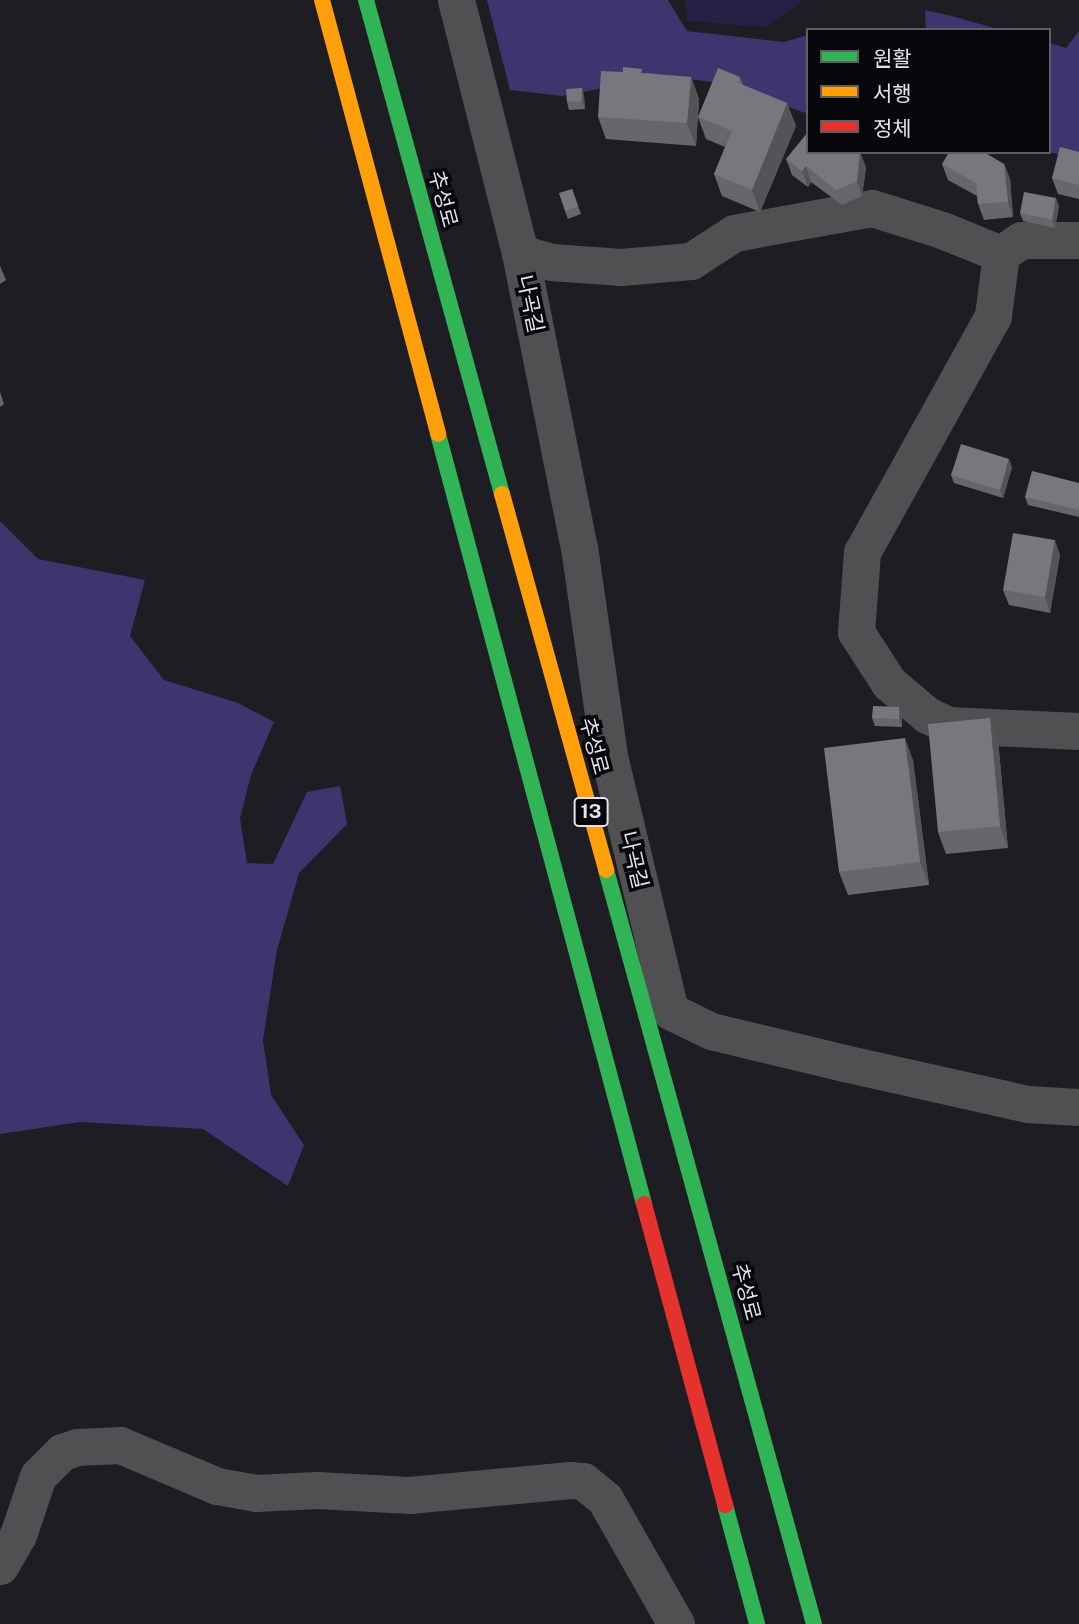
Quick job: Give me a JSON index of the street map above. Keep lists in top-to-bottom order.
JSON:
{
  "streets": {
    "main road": ["추성로", "13"],
    "street": ["나곡길"]
  },
  "legend": ["원활", "서행", "정체"]
}
